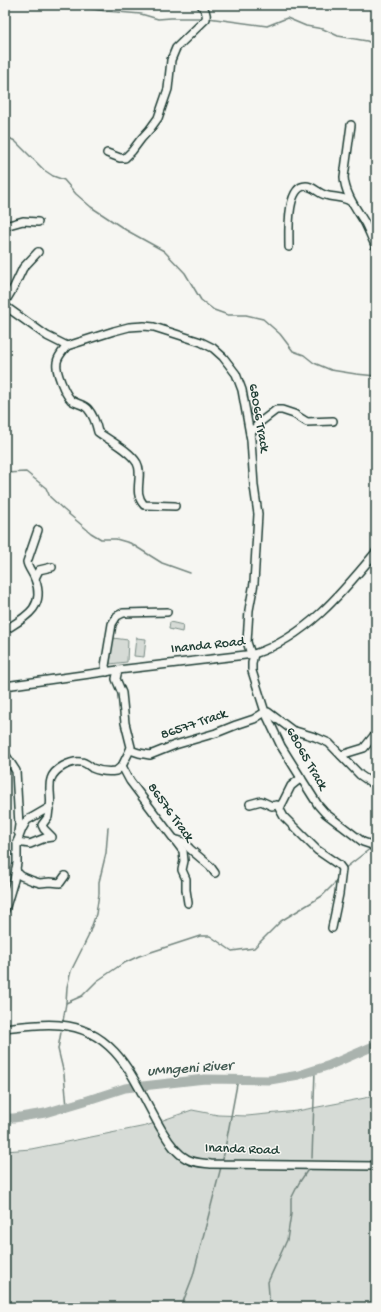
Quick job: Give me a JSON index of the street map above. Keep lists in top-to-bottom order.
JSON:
{
  "streets": {
    "street": [
      "68066 Track",
      "Inanda Road",
      "86577 Track",
      "68065 Track",
      "86576 Track"
    ]
  },
  "crossings": [
    ["68066 Track", "Inanda Road"],
    ["68066 Track", "68065 Track"],
    ["Inanda Road", "68065 Track"],
    ["86577 Track", "68065 Track"]
  ],
  "water": ["uMngeni River"]
}
